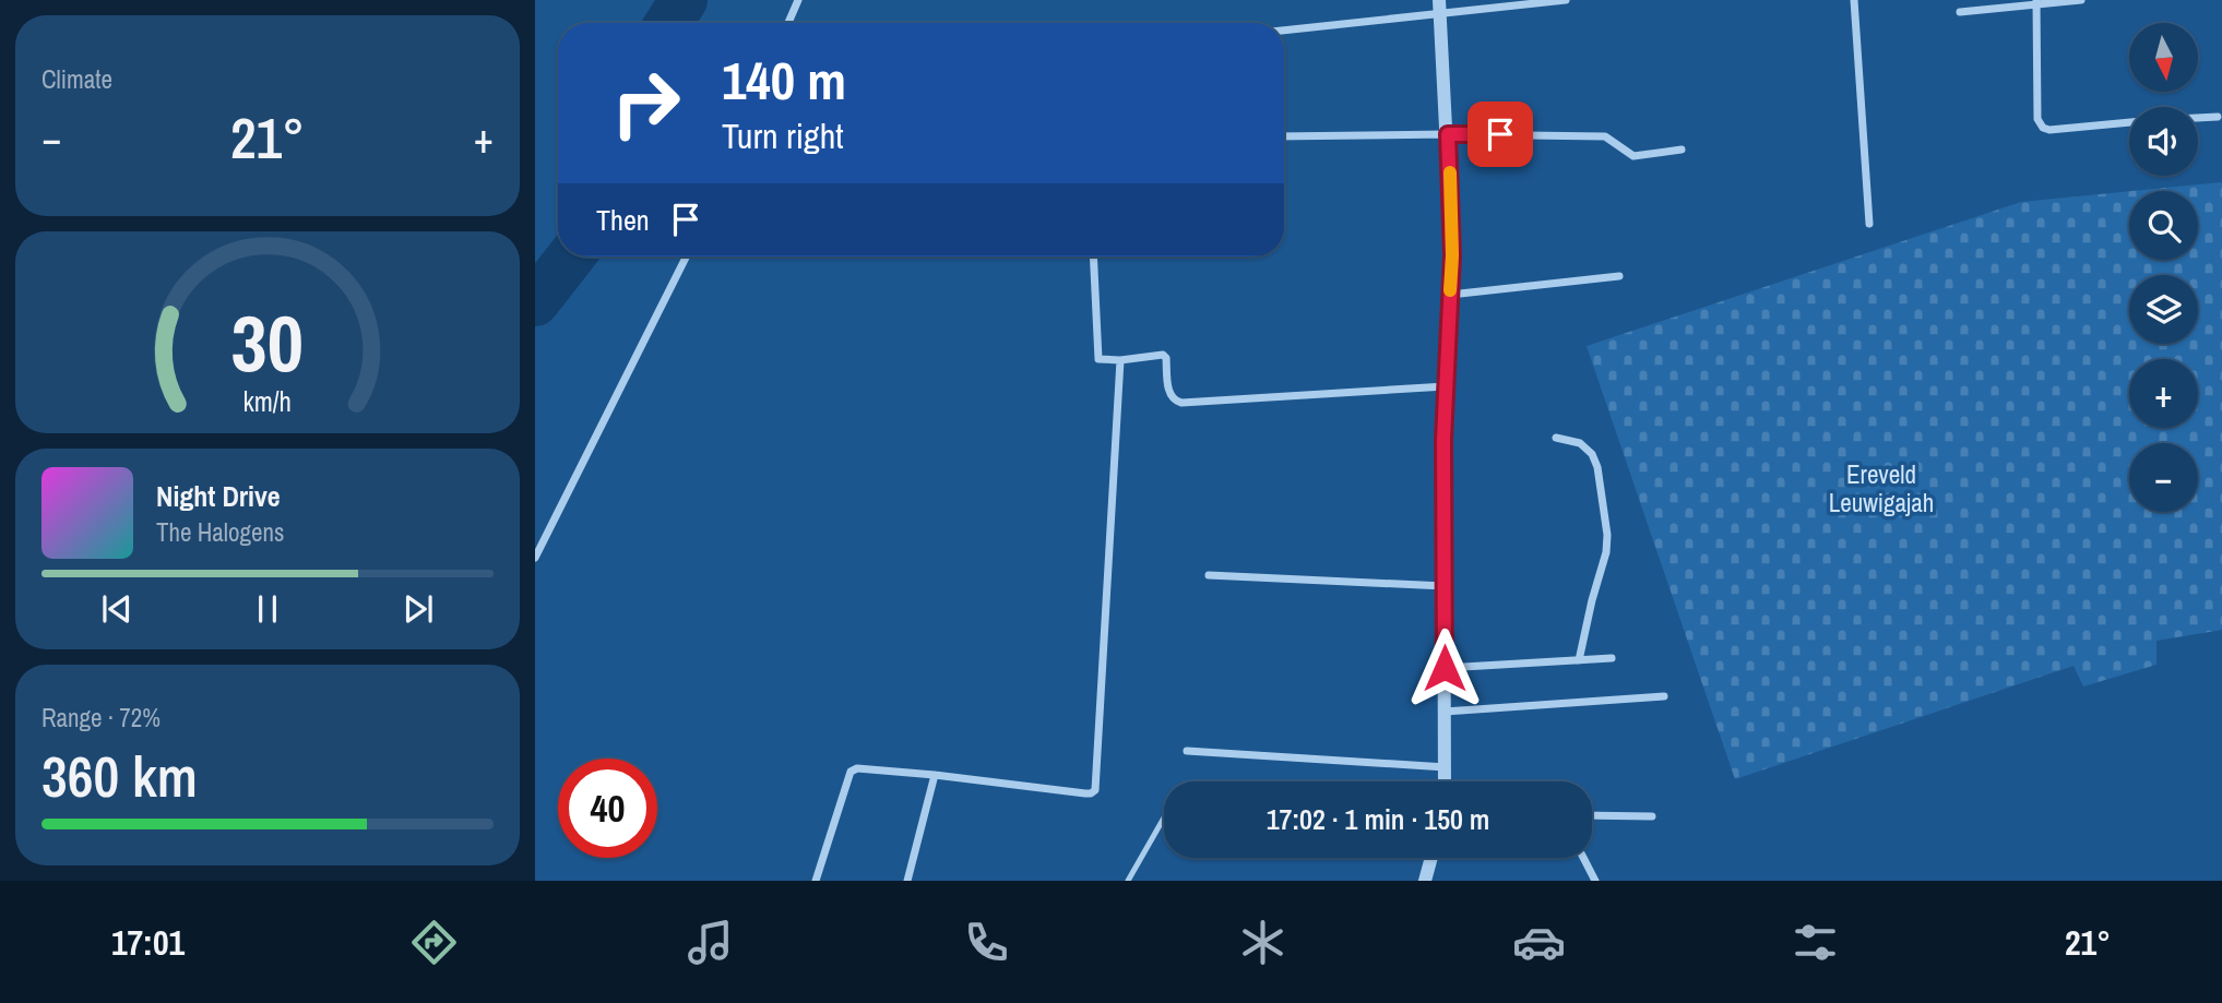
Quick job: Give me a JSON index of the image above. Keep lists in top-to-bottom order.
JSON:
{
  "parks": ["Ereveld Leuwigajah"],
  "north": "bottom",
  "page": {
    "tile": [
      "Climate",
      ["Range · 72%", "360 km"]
    ],
    "map_buttons": ["+", "−"],
    "turn": ["140 m", "Turn right"],
    "heat": ["−", "21°", "+"],
    "then": "Then",
    "song": ["Night Drive", "The Halogens"],
    "limit": "40",
    "trip": "17:02 · 1 min · 150 m",
    "tabs": ["17:01", "21°"],
    "gauge": ["30", "km/h"]
  }
}
